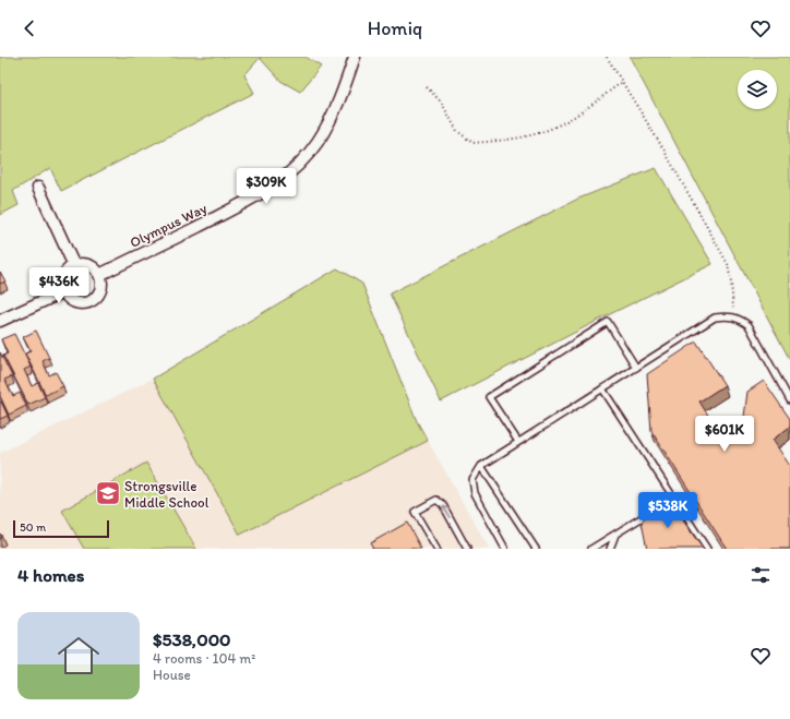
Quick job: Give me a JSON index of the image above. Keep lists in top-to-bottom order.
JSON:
{
  "streets": {
    "street": ["Olympus Way"]
  },
  "places": {
    "school or university": ["Strongsville Middle School"]
  },
  "scale_bar": "50 m",
  "page": {
    "header": "Homiq",
    "price": [
      "$309K",
      "$436K",
      "$601K",
      "$538K"
    ],
    "scale": "50 m",
    "heading": "4 homes",
    "list": [
      {
        "name": "$538,000",
        "note": "4 rooms · 104 m² · House"
      }
    ]
  }
}
